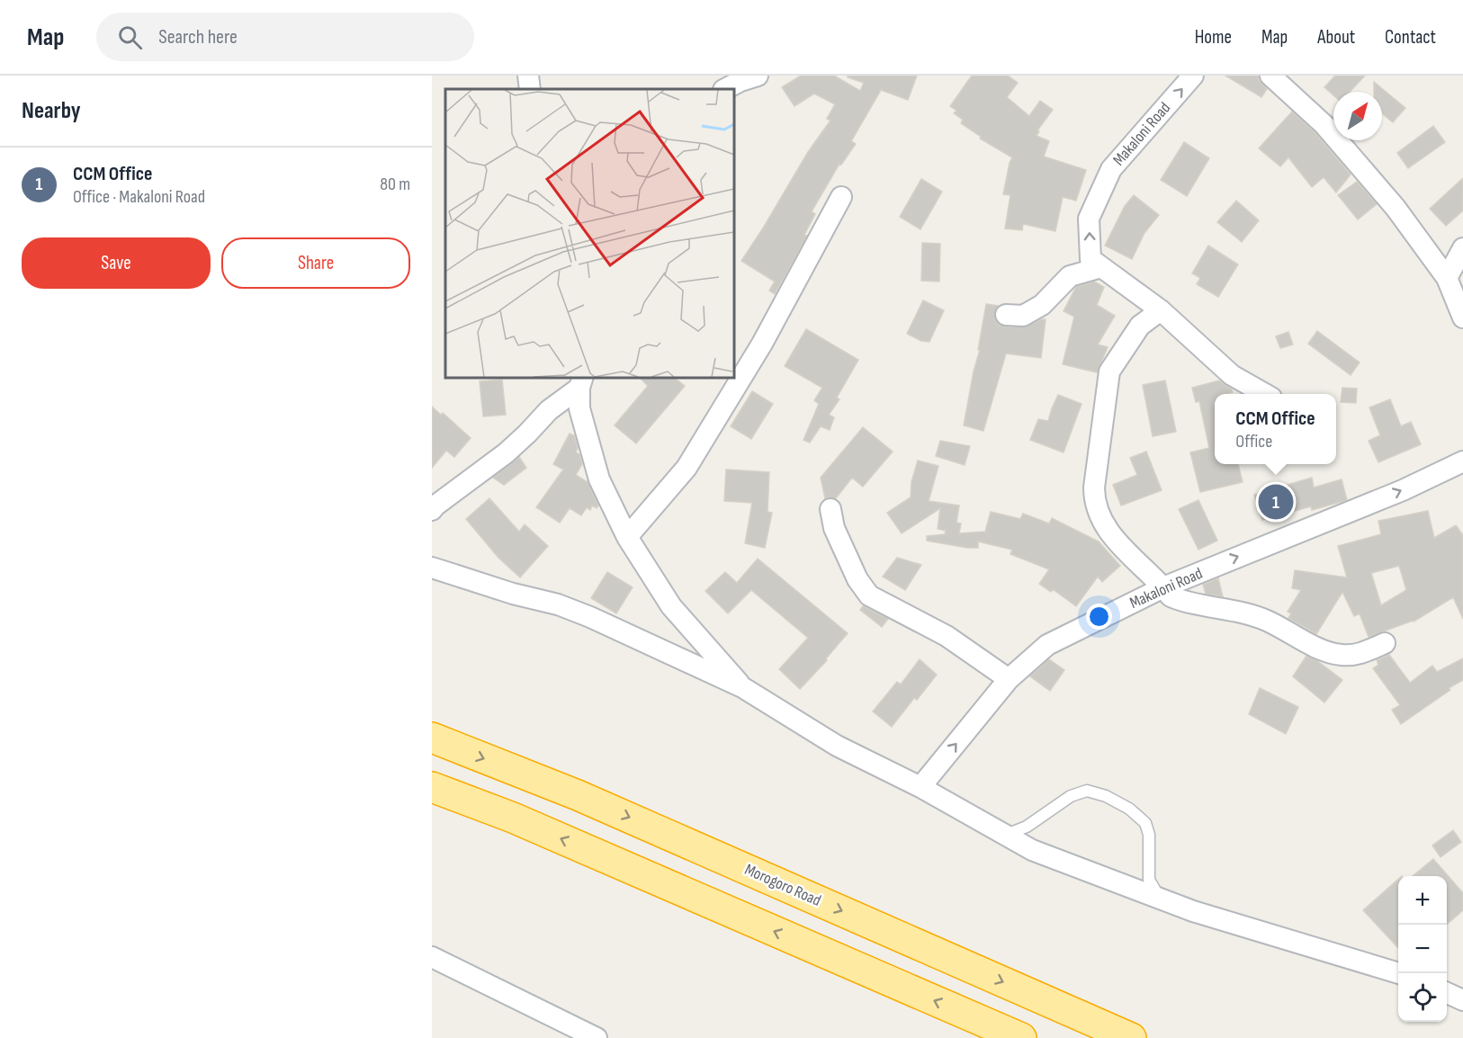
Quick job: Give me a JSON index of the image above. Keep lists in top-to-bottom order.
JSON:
{
  "streets": {
    "highway": ["Morogoro Road"],
    "street": ["Makaloni Road"]
  },
  "one_way": ["Makaloni Road"],
  "north": "top right",
  "page": {
    "header": "Map",
    "search": "Search here",
    "nav": [
      "Home",
      "Map",
      "About",
      "Contact"
    ],
    "heading": "Nearby",
    "list": [
      {
        "mark": "1",
        "name": "CCM Office",
        "note": "Office · Makaloni Road",
        "value": "80 m"
      }
    ],
    "buttons": ["Save", "Share"],
    "popup": ["CCM Office", "Office"],
    "pins": "1",
    "map_buttons": ["+", "−"]
  }
}
